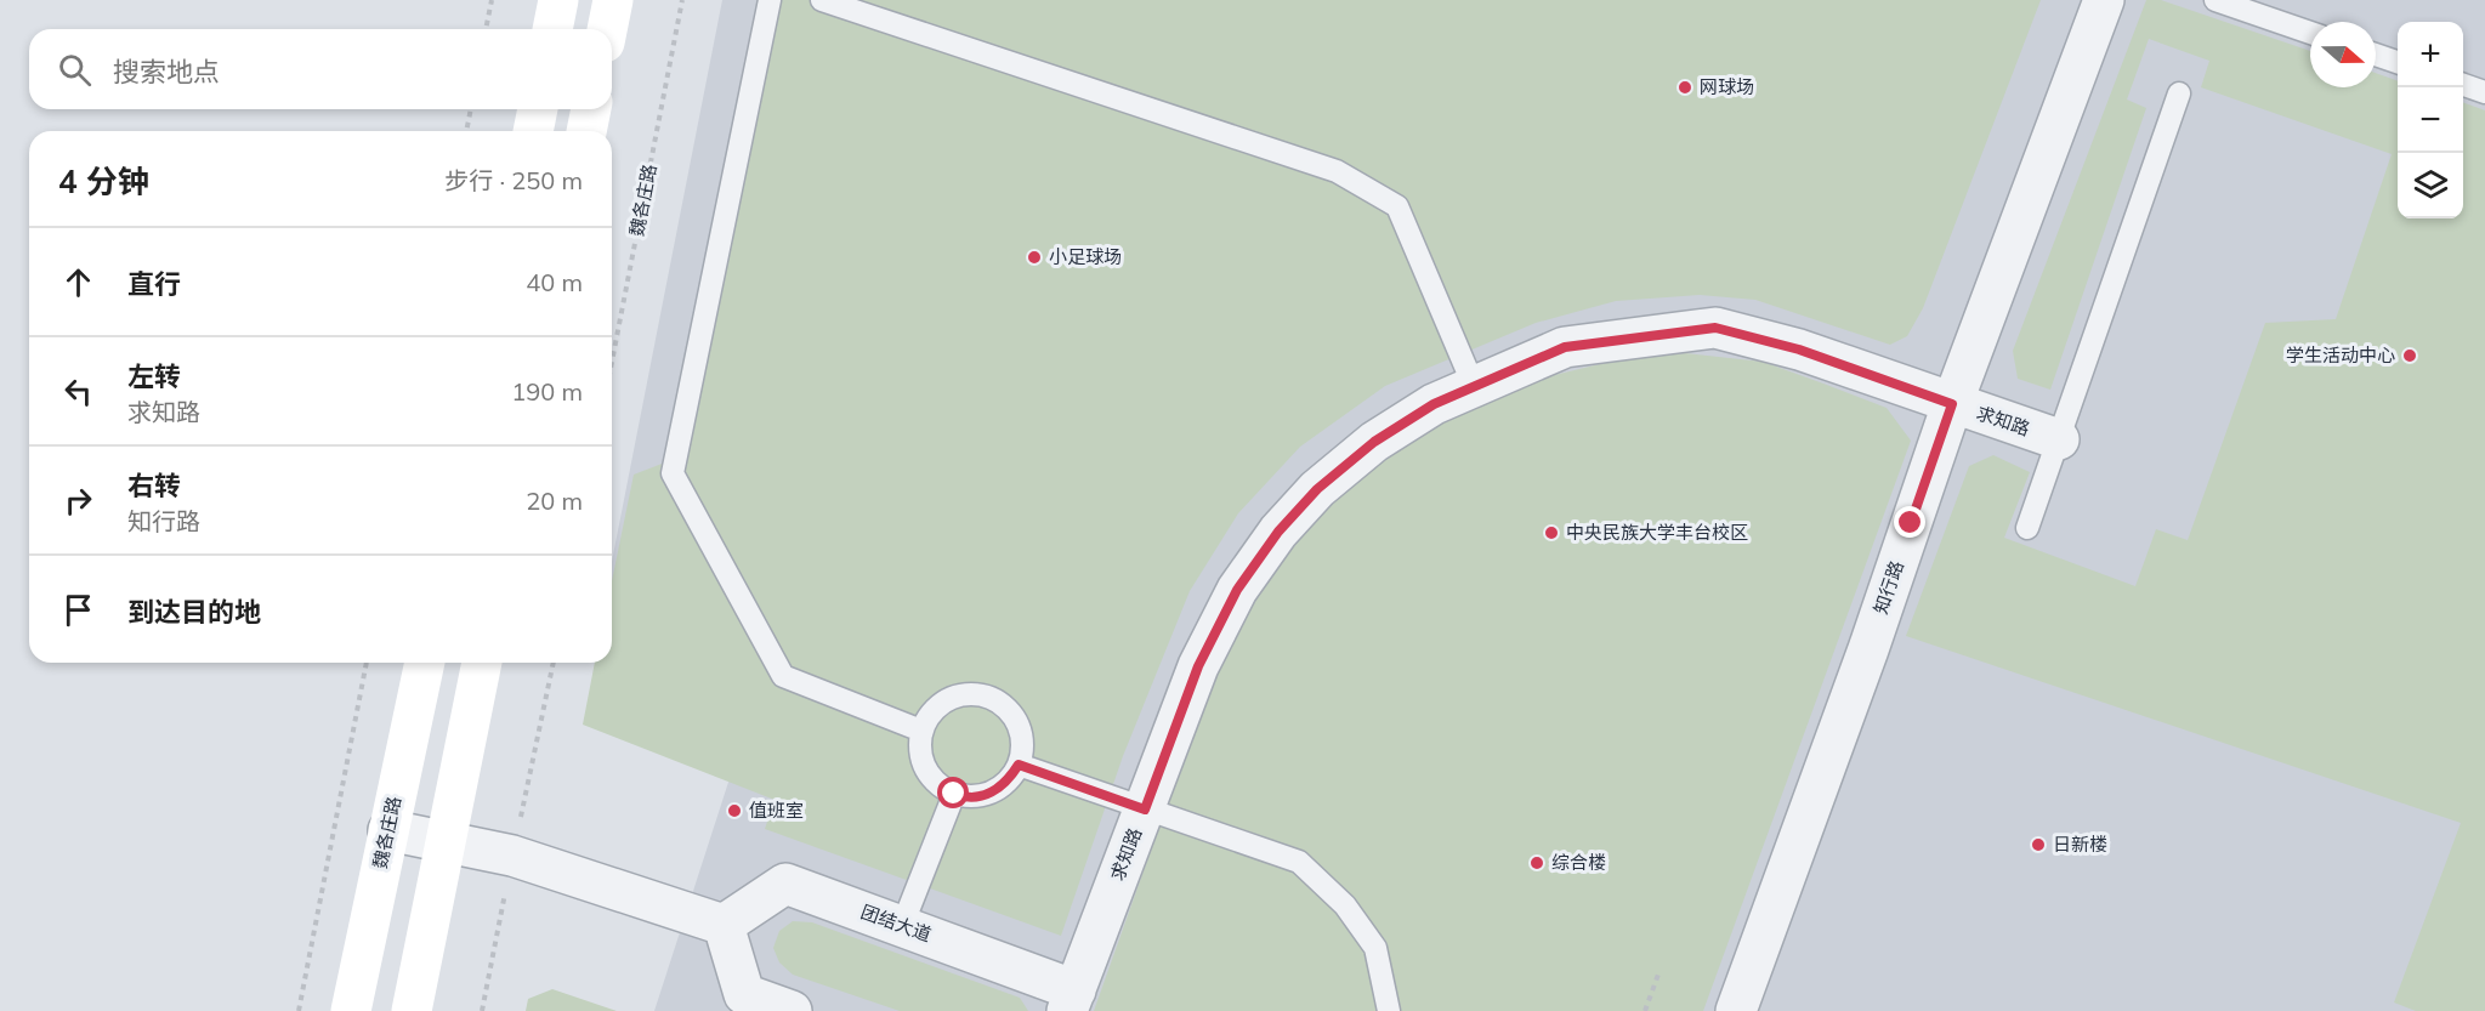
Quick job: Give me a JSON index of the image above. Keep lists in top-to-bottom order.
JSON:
{
  "streets": {
    "main road": ["魏各庄路"],
    "street": ["求知路", "知行路", "团结大道"]
  },
  "crossings": [
    ["求知路", "知行路"],
    ["求知路", "团结大道"]
  ],
  "places": [
    "网球场",
    "小足球场",
    "学生活动中心",
    "中央民族大学丰台校区",
    "值班室",
    "日新楼",
    "综合楼"
  ],
  "north": "right",
  "page": {
    "map_buttons": ["+", "−"],
    "search": "搜索地点",
    "heading": ["4 分钟", "步行 · 250 m"],
    "list": [
      ["直行", "40 m"],
      ["左转", "求知路", "190 m"],
      ["右转", "知行路", "20 m"],
      "到达目的地"
    ]
  }
}
